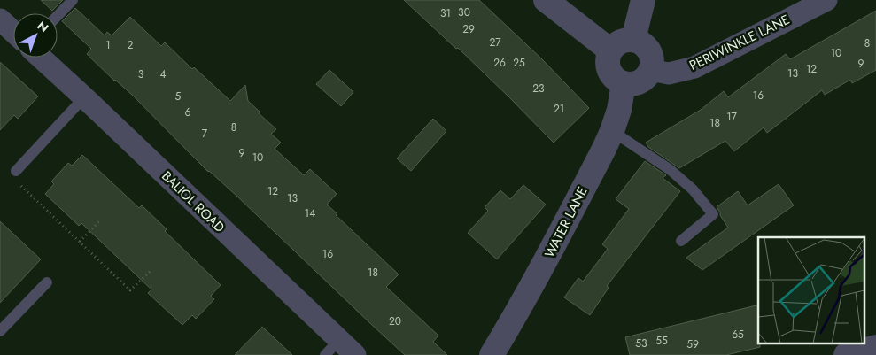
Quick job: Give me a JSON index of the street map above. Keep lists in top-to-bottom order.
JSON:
{
  "streets": {
    "street": ["PERIWINKLE LANE", "BALIOL ROAD", "WATER LANE"]
  },
  "crossings": [
    ["PERIWINKLE LANE", "WATER LANE"]
  ],
  "house_numbers": [
    "30",
    "31",
    "29",
    "27",
    "8",
    "1",
    "2",
    "10",
    "26",
    "25",
    "9",
    "12",
    "13",
    "3",
    "4",
    "23",
    "16",
    "5",
    "21",
    "6",
    "17",
    "18",
    "8",
    "7",
    "9",
    "10",
    "12",
    "13",
    "14",
    "16",
    "18",
    "20",
    "65",
    "55",
    "53",
    "59"
  ],
  "north": "top right"
}
